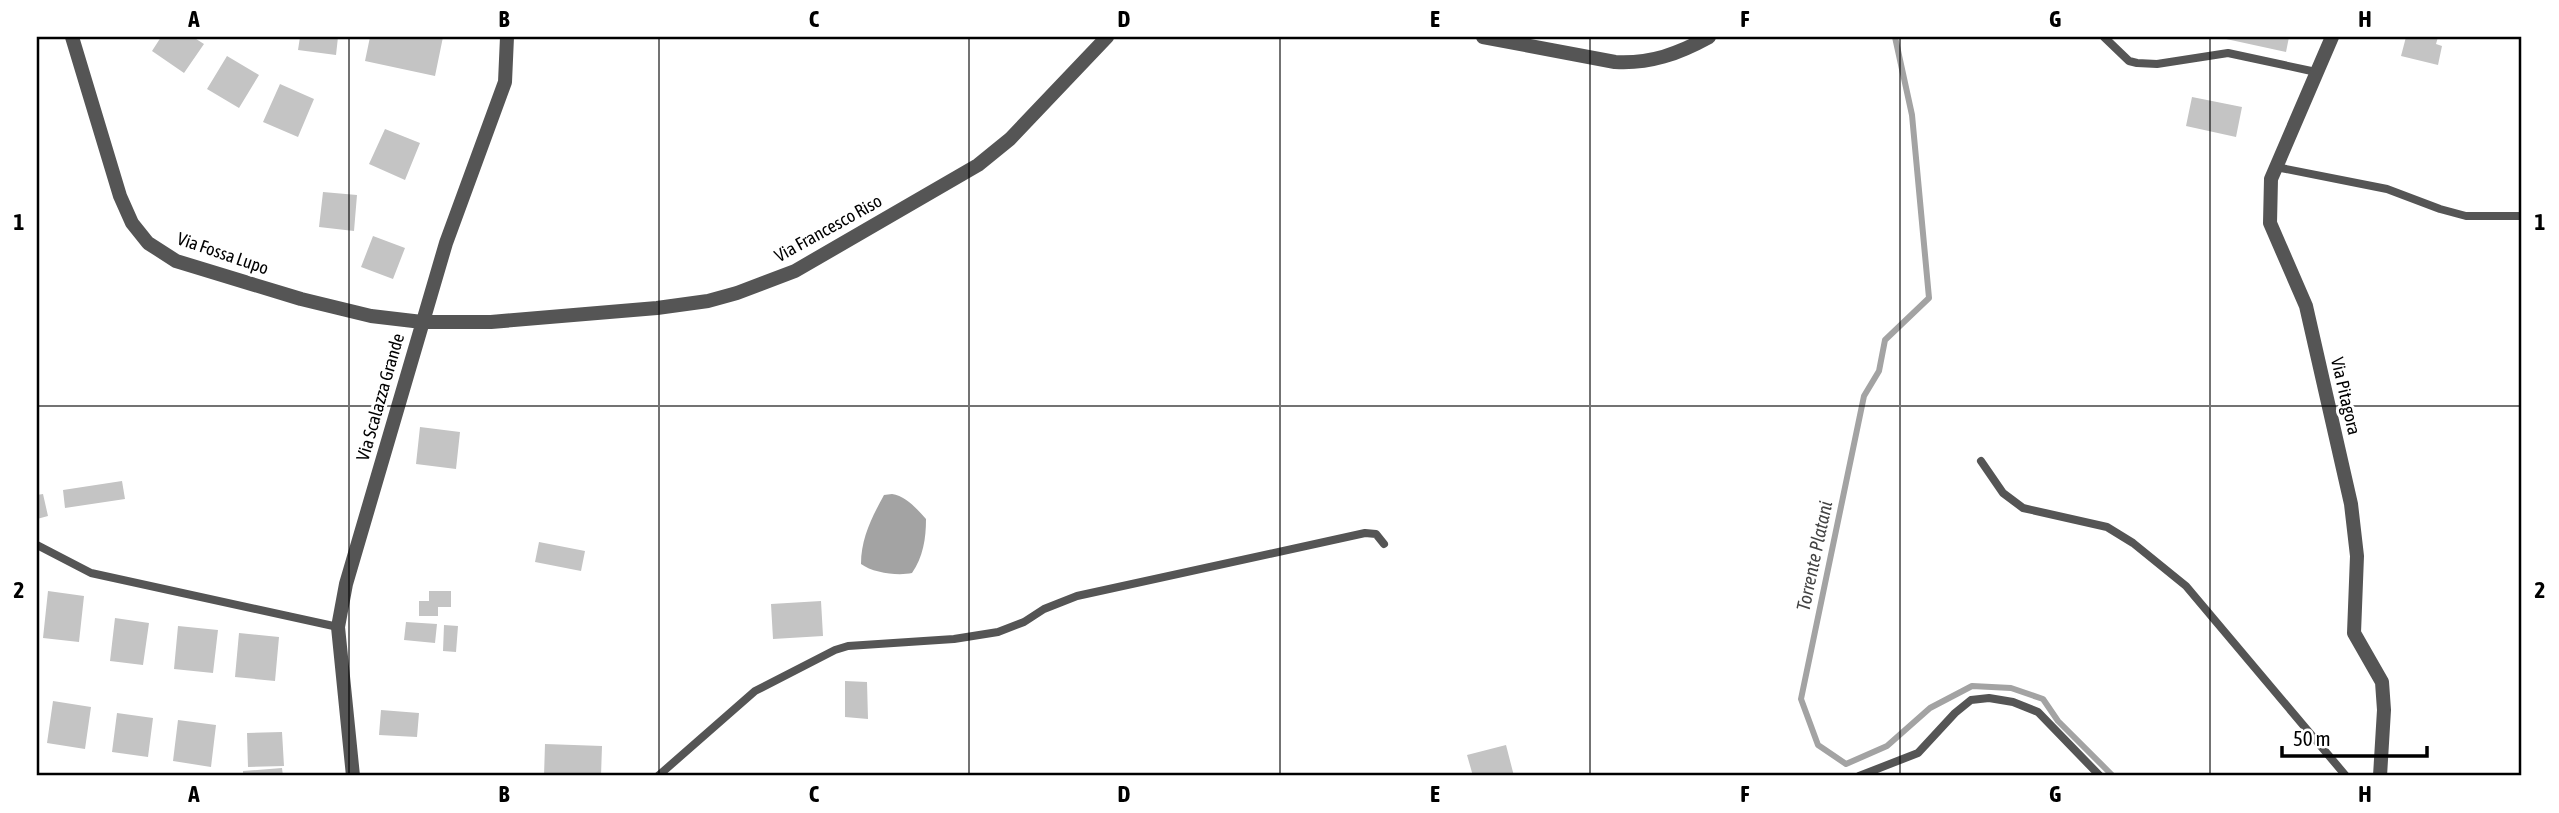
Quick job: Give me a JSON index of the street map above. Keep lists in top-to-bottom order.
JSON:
{
  "streets": {
    "street": [
      "Via Francesco Riso",
      "Via Fossa Lupo",
      "Via Pitagora",
      "Via Scalazza Grande"
    ]
  },
  "crossings": [
    ["Via Francesco Riso", "Via Fossa Lupo"],
    ["Via Francesco Riso", "Via Scalazza Grande"],
    ["Via Fossa Lupo", "Via Scalazza Grande"]
  ],
  "water": ["Torrente Platani"],
  "scale_bar": "50 m",
  "grid": {
    "columns": [
      "A",
      "B",
      "C",
      "D",
      "E",
      "F",
      "G",
      "H"
    ],
    "rows": ["1", "2"]
  }
}
